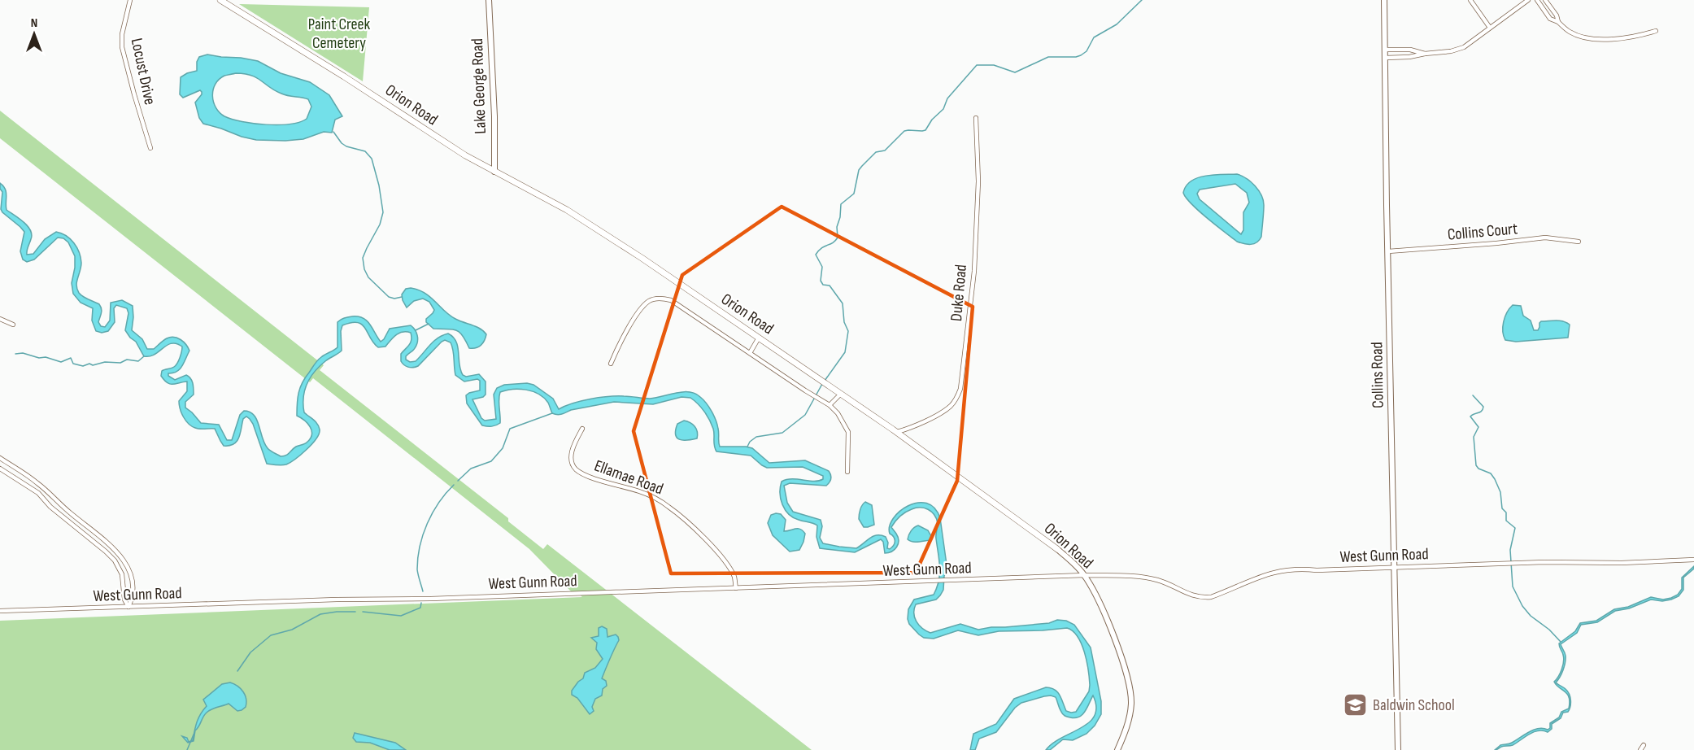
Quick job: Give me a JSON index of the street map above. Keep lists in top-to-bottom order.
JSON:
{
  "streets": {
    "main road": ["Orion Road"],
    "street": [
      "Locust Drive",
      "Lake George Road",
      "Collins Court",
      "Duke Road",
      "Collins Road",
      "Ellamae Road",
      "West Gunn Road"
    ]
  },
  "crossings": [
    ["Lake George Road", "Orion Road"],
    ["Orion Road", "Duke Road"],
    ["Orion Road", "West Gunn Road"],
    ["Collins Court", "Collins Road"],
    ["Collins Road", "West Gunn Road"],
    ["Ellamae Road", "West Gunn Road"]
  ],
  "parks": ["Paint Creek Cemetery"],
  "places": {
    "school or university": ["Baldwin School"]
  },
  "north": "top"
}
